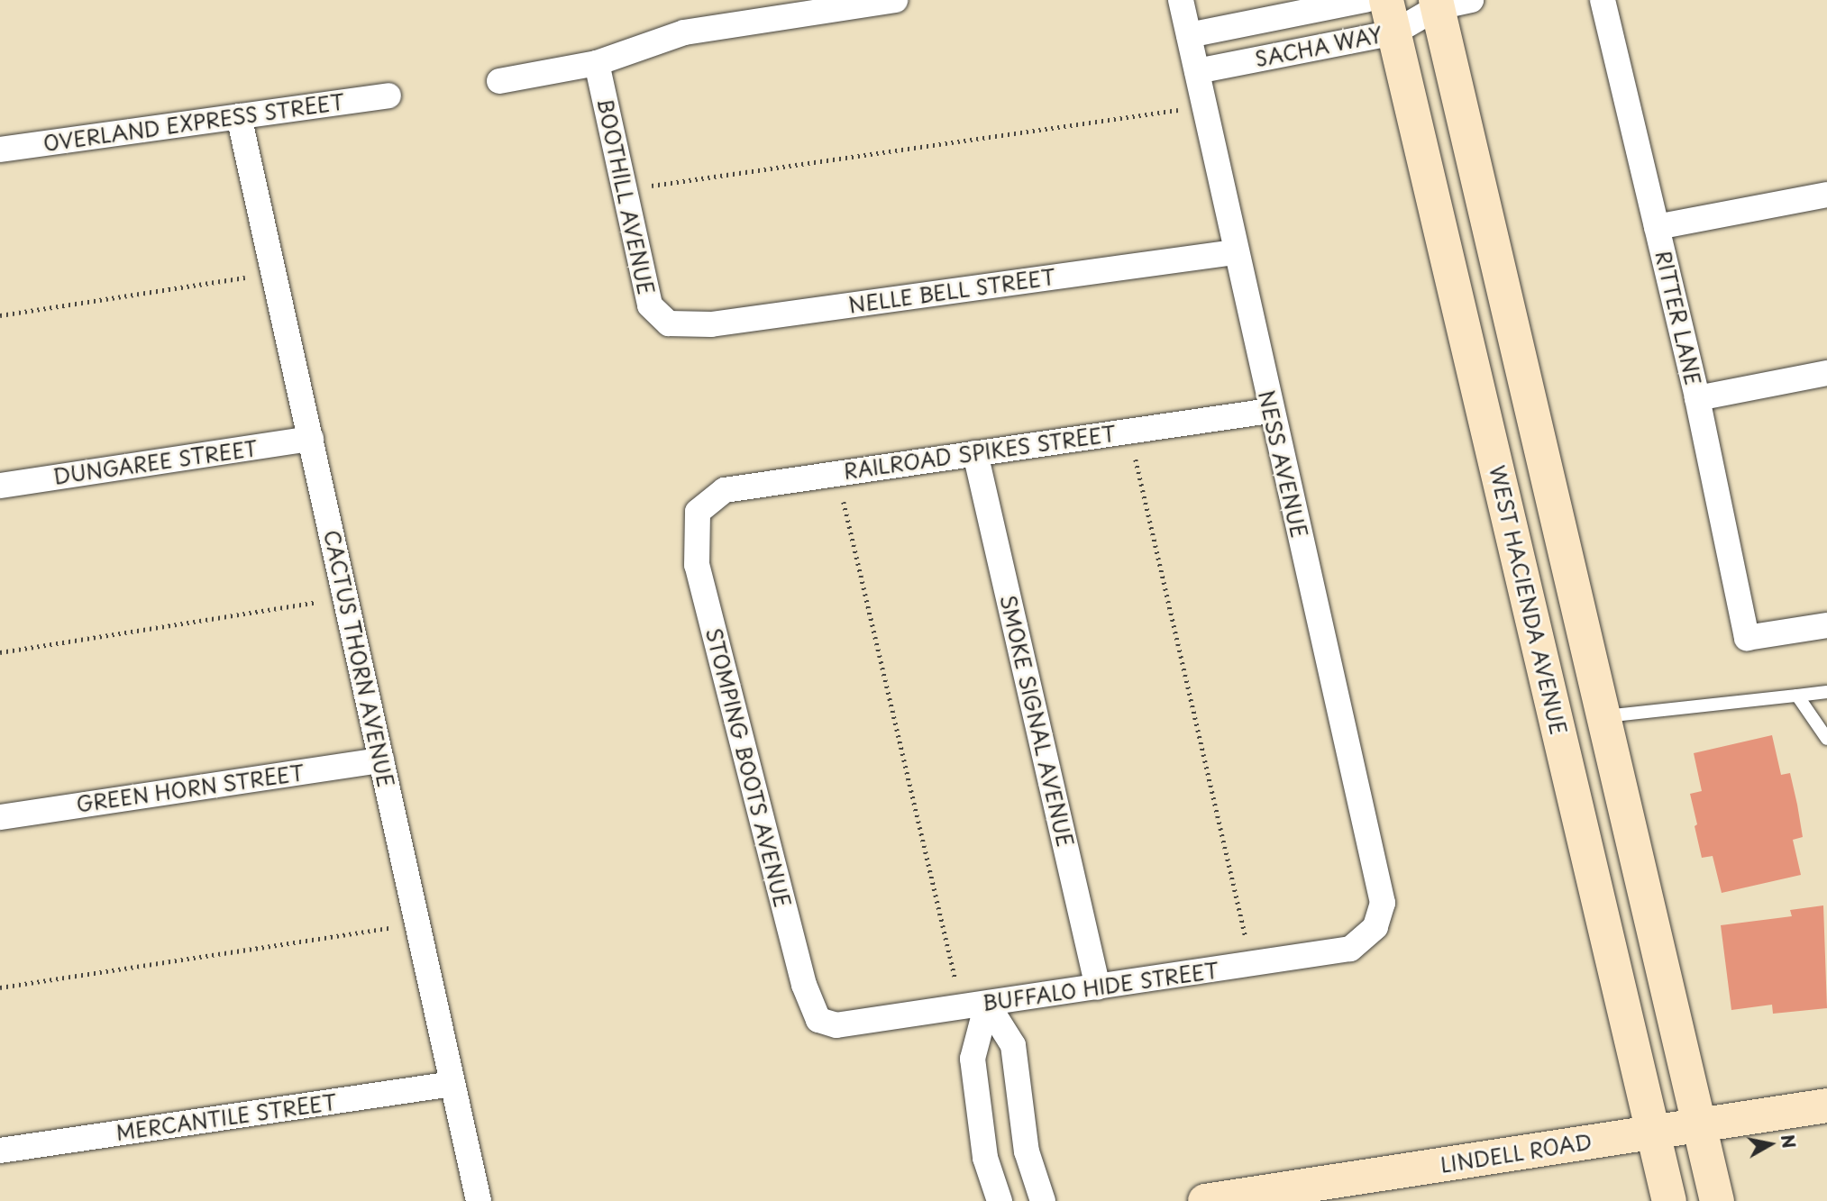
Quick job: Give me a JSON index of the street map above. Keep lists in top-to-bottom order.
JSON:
{
  "streets": {
    "main road": ["WEST HACIENDA AVENUE", "LINDELL ROAD"],
    "street": [
      "SACHA WAY",
      "OVERLAND EXPRESS STREET",
      "BOOTHILL AVENUE",
      "NELLE BELL STREET",
      "RITTER LANE",
      "RAILROAD SPIKES STREET",
      "DUNGAREE STREET",
      "NESS AVENUE",
      "CACTUS THORN AVENUE",
      "SMOKE SIGNAL AVENUE",
      "STOMPING BOOTS AVENUE",
      "GREEN HORN STREET",
      "BUFFALO HIDE STREET",
      "MERCANTILE STREET"
    ]
  },
  "crossings": [
    ["SACHA WAY", "NESS AVENUE"],
    ["SACHA WAY", "WEST HACIENDA AVENUE"],
    ["OVERLAND EXPRESS STREET", "CACTUS THORN AVENUE"],
    ["BOOTHILL AVENUE", "NELLE BELL STREET"],
    ["NELLE BELL STREET", "NESS AVENUE"],
    ["RAILROAD SPIKES STREET", "NESS AVENUE"],
    ["RAILROAD SPIKES STREET", "SMOKE SIGNAL AVENUE"],
    ["RAILROAD SPIKES STREET", "STOMPING BOOTS AVENUE"],
    ["DUNGAREE STREET", "CACTUS THORN AVENUE"],
    ["NESS AVENUE", "BUFFALO HIDE STREET"],
    ["WEST HACIENDA AVENUE", "LINDELL ROAD"],
    ["CACTUS THORN AVENUE", "GREEN HORN STREET"],
    ["CACTUS THORN AVENUE", "MERCANTILE STREET"],
    ["SMOKE SIGNAL AVENUE", "BUFFALO HIDE STREET"],
    ["STOMPING BOOTS AVENUE", "BUFFALO HIDE STREET"]
  ],
  "north": "right"
}
